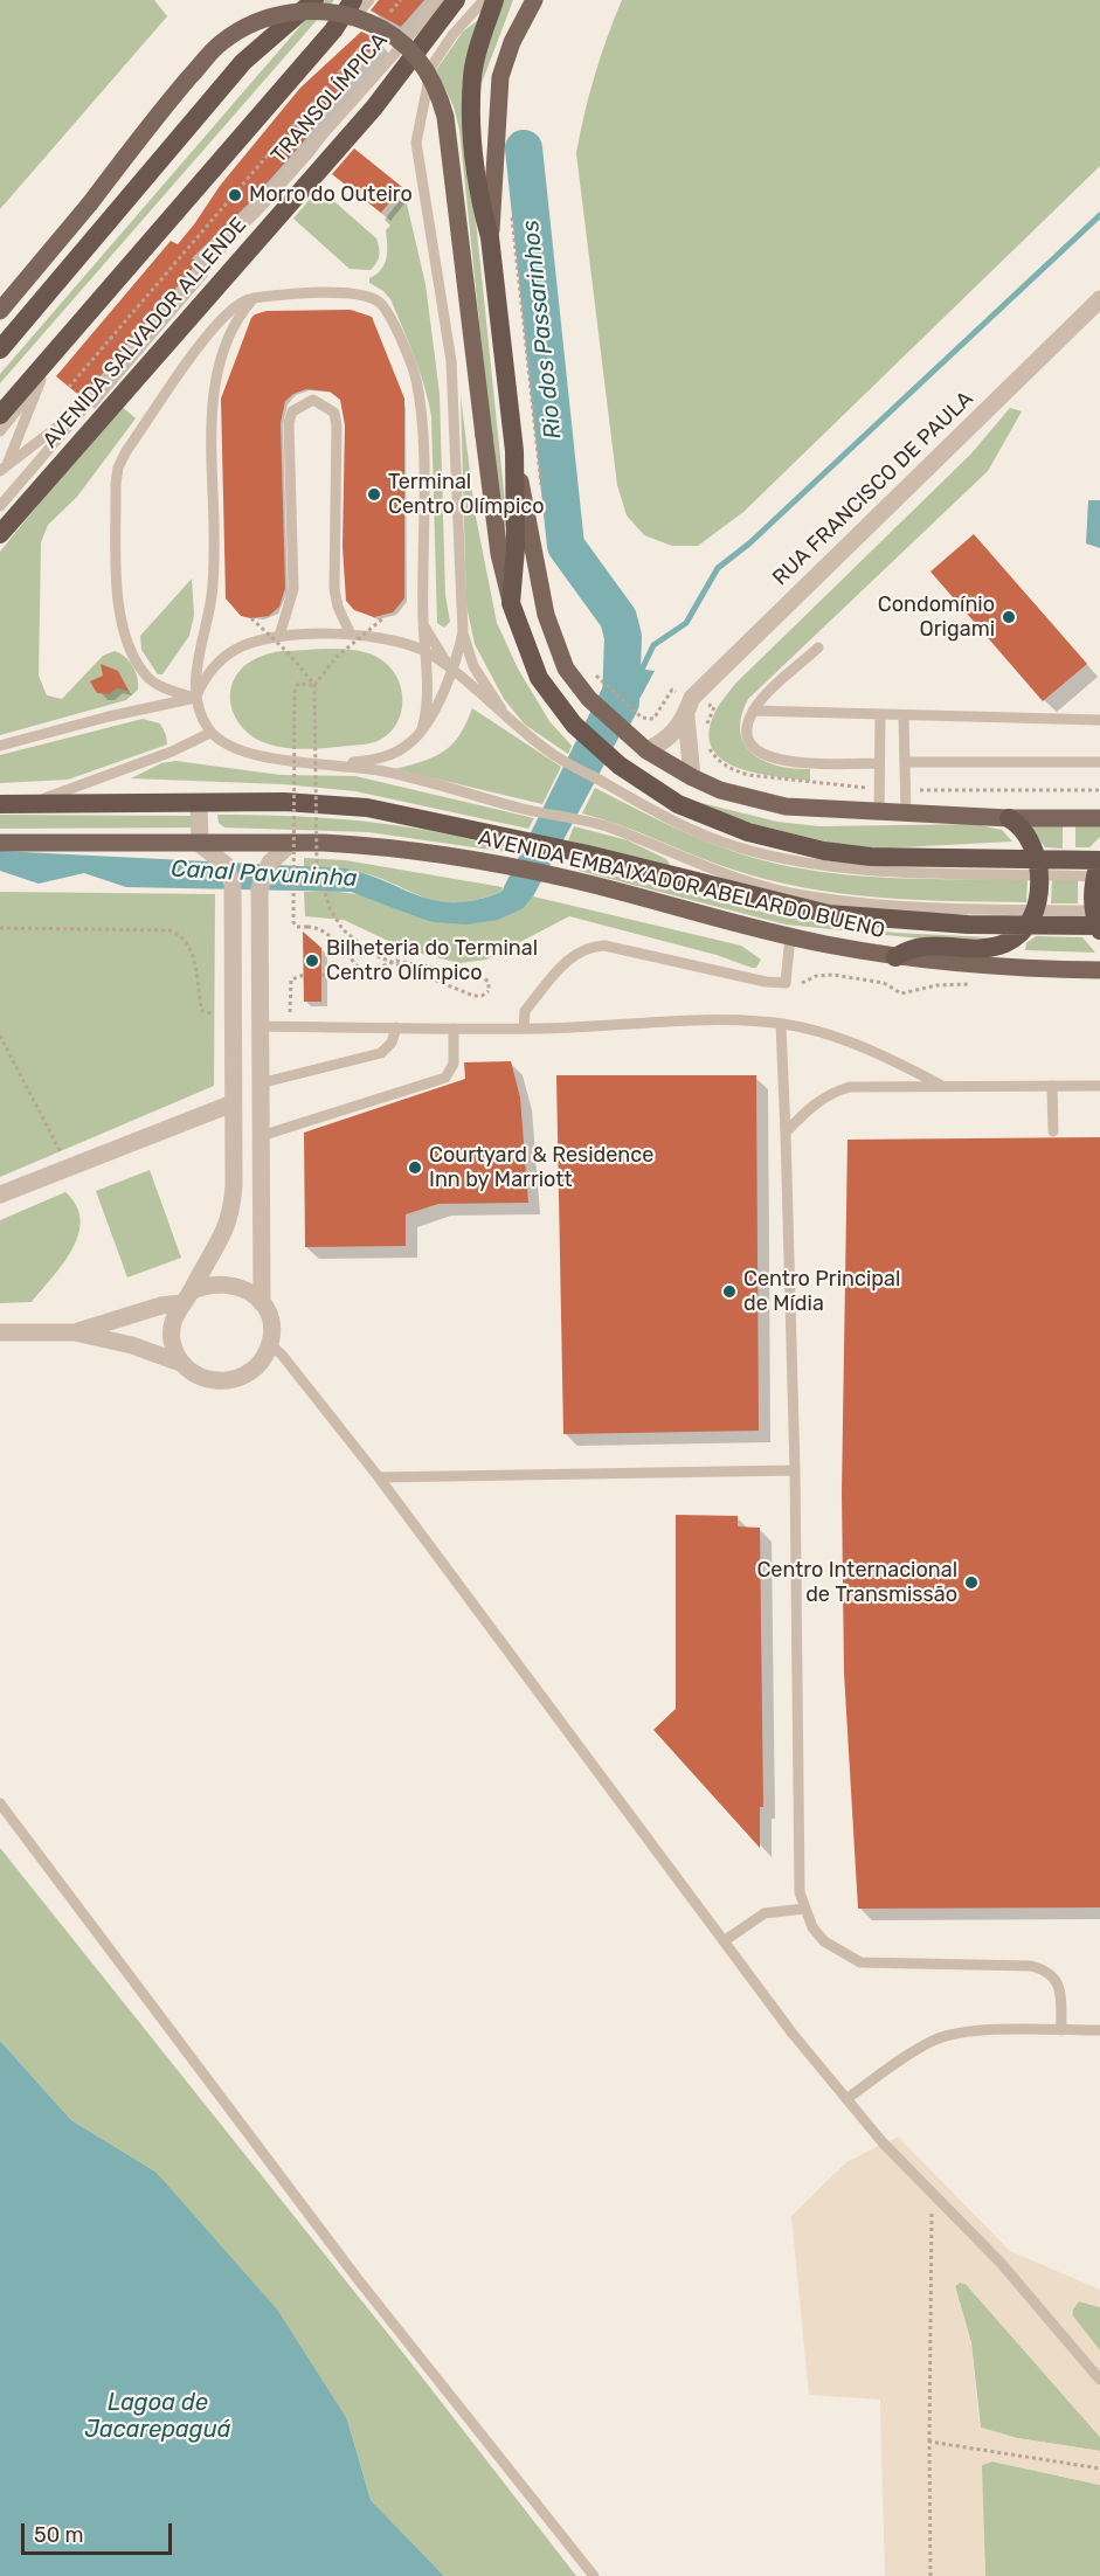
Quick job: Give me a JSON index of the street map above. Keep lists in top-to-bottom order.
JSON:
{
  "streets": {
    "highway": ["AVENIDA SALVADOR ALLENDE", "AVENIDA EMBAIXADOR ABELARDO BUENO"],
    "street": ["RUA FRANCISCO DE PAULA"],
    "lane": ["TRANSOLÍMPICA"]
  },
  "water": ["Rio dos Passarinhos", "Canal Pavuninha", "Lagoa de Jacarepaguá"],
  "places": [
    "Morro do Outeiro",
    "Terminal Centro Olímpico",
    "Condomínio Origami",
    "Bilheteria do Terminal Centro Olímpico",
    "Courtyard & Residence Inn by Marriott",
    "Centro Principal de Mídia",
    "Centro Internacional de Transmissão"
  ],
  "scale_bar": "50 m"
}
